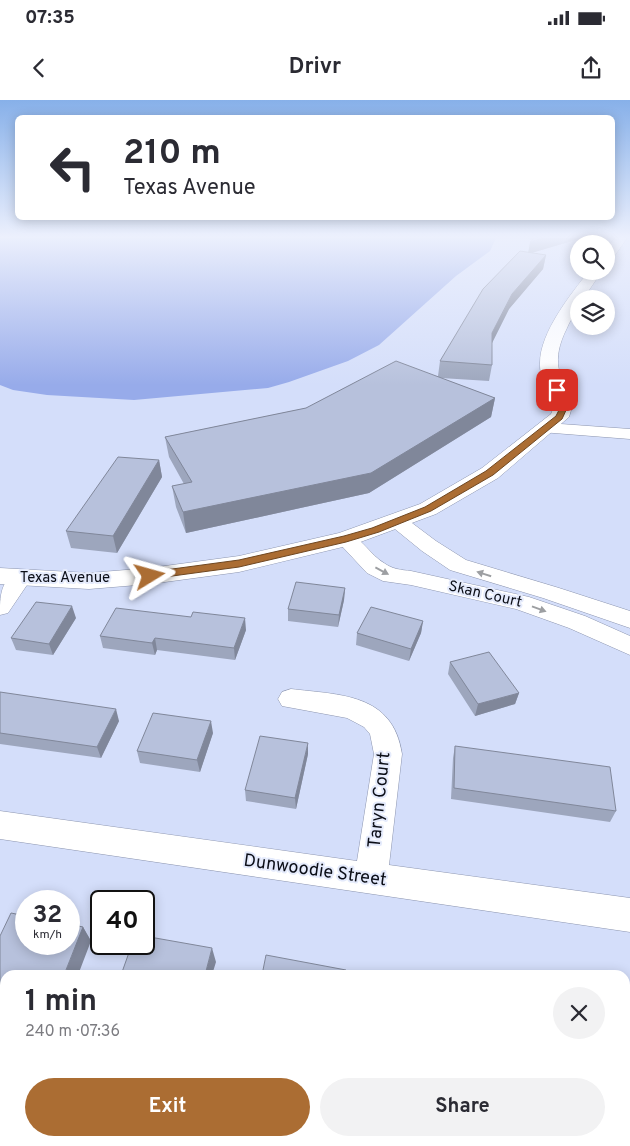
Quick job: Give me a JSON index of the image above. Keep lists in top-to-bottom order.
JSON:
{
  "streets": {
    "street": [
      "Texas Avenue",
      "Skan Court",
      "Taryn Court",
      "Dunwoodie Street"
    ]
  },
  "crossings": [
    ["Texas Avenue", "Skan Court"],
    ["Taryn Court", "Dunwoodie Street"]
  ],
  "page": {
    "status": "07:35",
    "header": "Drivr",
    "turn": ["210 m", "Texas Avenue"],
    "speed": "32 km/h",
    "limit": "40",
    "heading": ["1 min", "240 m · 07:36"],
    "buttons": ["Exit", "Share"]
  }
}
